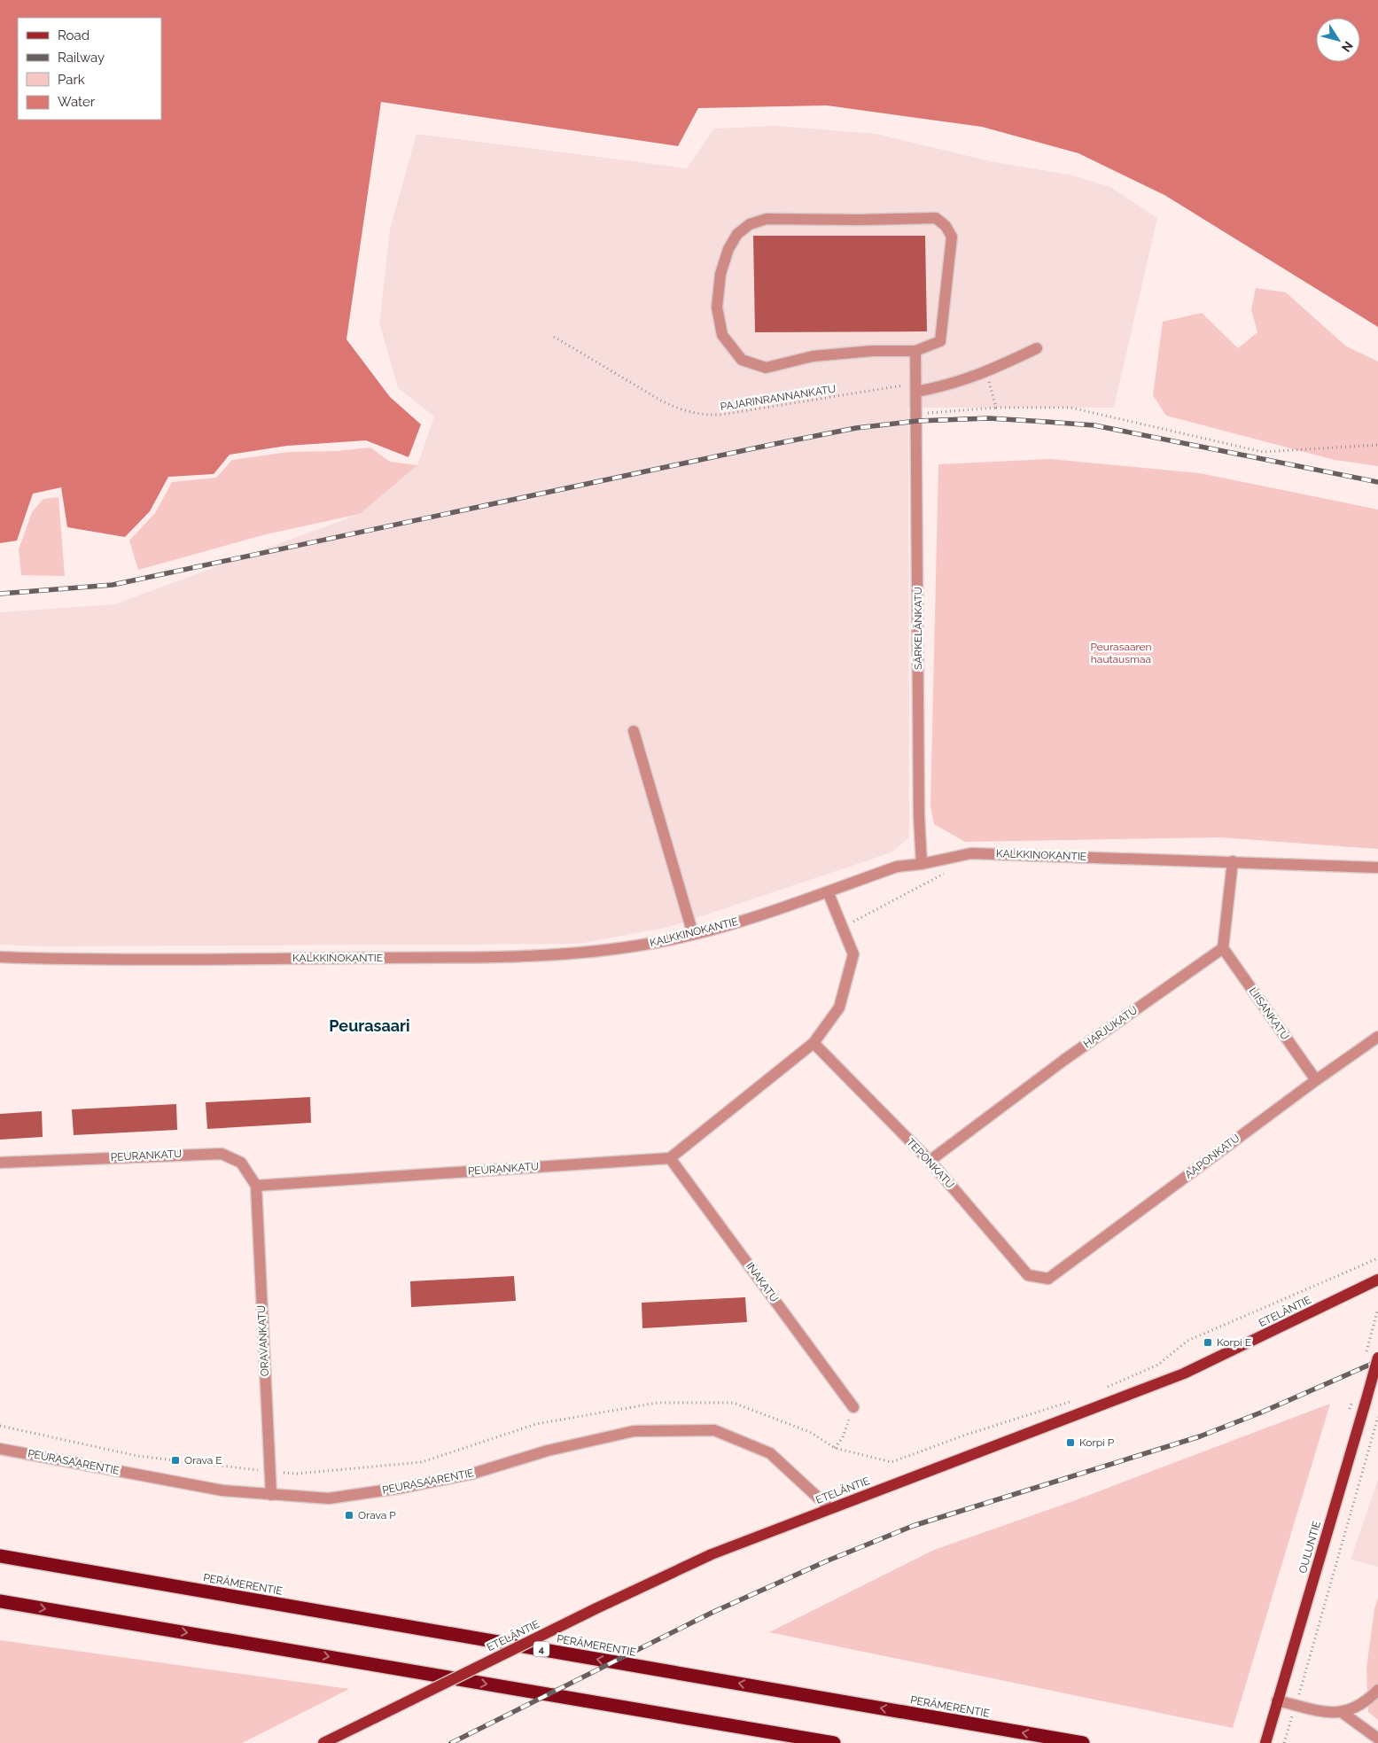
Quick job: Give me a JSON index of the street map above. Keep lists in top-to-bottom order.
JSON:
{
  "streets": {
    "highway": ["PERÄMERENTIE", "4"],
    "main road": ["ETELÄNTIE", "OULUNTIE"],
    "street": [
      "SÄRKELÄNKATU",
      "KALKKINOKANTIE",
      "LIISANKATU",
      "HARJUKATU",
      "PEURANKATU",
      "AAPONKATU",
      "TEPONKATU",
      "INAKATU",
      "ORAVANKATU",
      "PEURASAARENTIE"
    ],
    "path": ["PAJARINRANNANKATU"]
  },
  "crossings": [
    ["PAJARINRANNANKATU", "SÄRKELÄNKATU"],
    ["SÄRKELÄNKATU", "KALKKINOKANTIE"],
    ["LIISANKATU", "HARJUKATU"],
    ["LIISANKATU", "AAPONKATU"],
    ["HARJUKATU", "TEPONKATU"],
    ["PEURANKATU", "INAKATU"],
    ["PEURANKATU", "ORAVANKATU"],
    ["AAPONKATU", "TEPONKATU"],
    ["ETELÄNTIE", "PEURASAARENTIE"],
    ["ORAVANKATU", "PEURASAARENTIE"]
  ],
  "districts": ["Peurasaari"],
  "parks": ["Peurasaaren hautausmaa"],
  "places": {
    "transit": [
      "Korpi E",
      "Korpi P",
      "Orava E",
      "Orava P"
    ]
  },
  "legend": [
    "Road",
    "Railway",
    "Park",
    "Water"
  ],
  "north": "bottom right"
}
